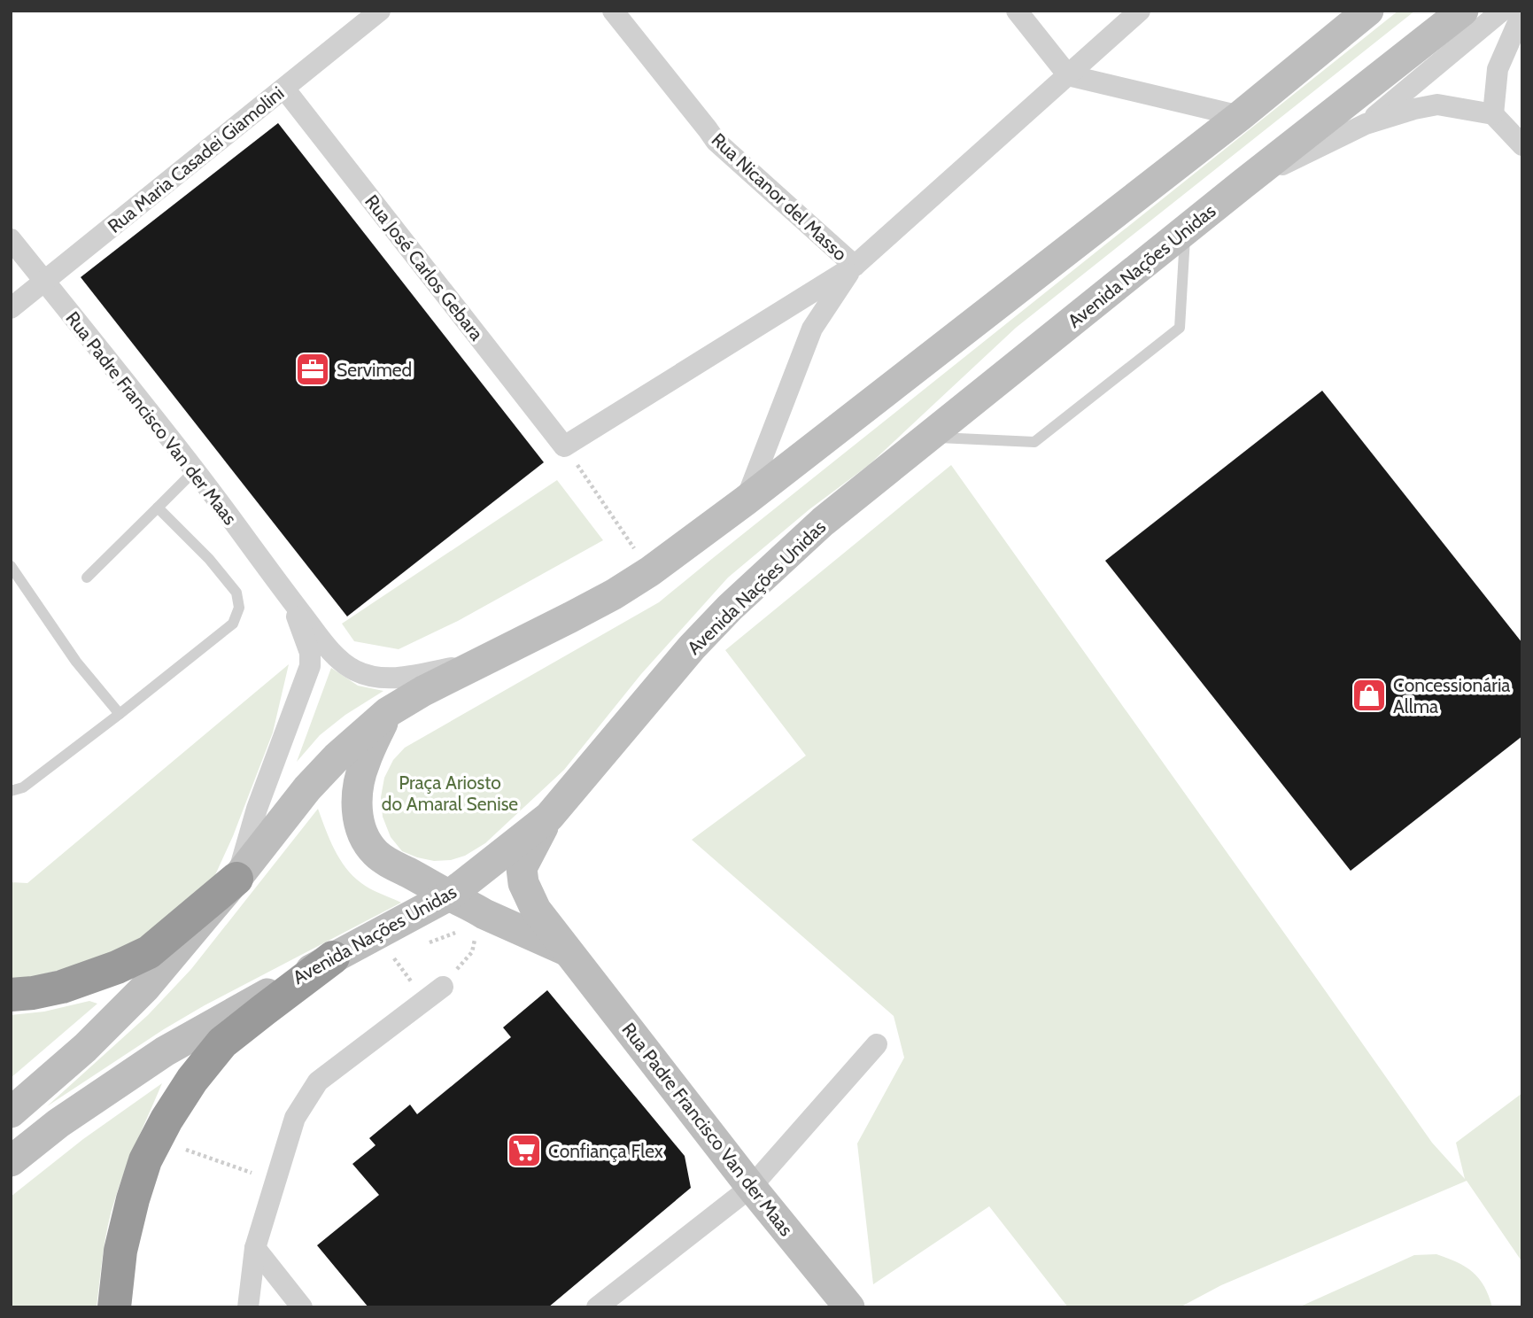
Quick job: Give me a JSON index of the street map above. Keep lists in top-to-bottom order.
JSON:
{
  "streets": {
    "main road": ["Avenida Nações Unidas", "Rua Padre Francisco Van der Maas"],
    "street": ["Rua Maria Casadei Giamolini", "Rua Nicanor del Masso", "Rua José Carlos Gebara"]
  },
  "crossings": [
    ["Rua Maria Casadei Giamolini", "Rua José Carlos Gebara"],
    ["Rua Maria Casadei Giamolini", "Rua Padre Francisco Van der Maas"],
    ["Avenida Nações Unidas", "Rua Padre Francisco Van der Maas"]
  ],
  "parks": ["Praça Ariosto do Amaral Senise"],
  "places": {
    "office": ["Servimed"],
    "shop": ["Concessionária Allma"],
    "supermarket": ["Confiança Flex"]
  }
}
